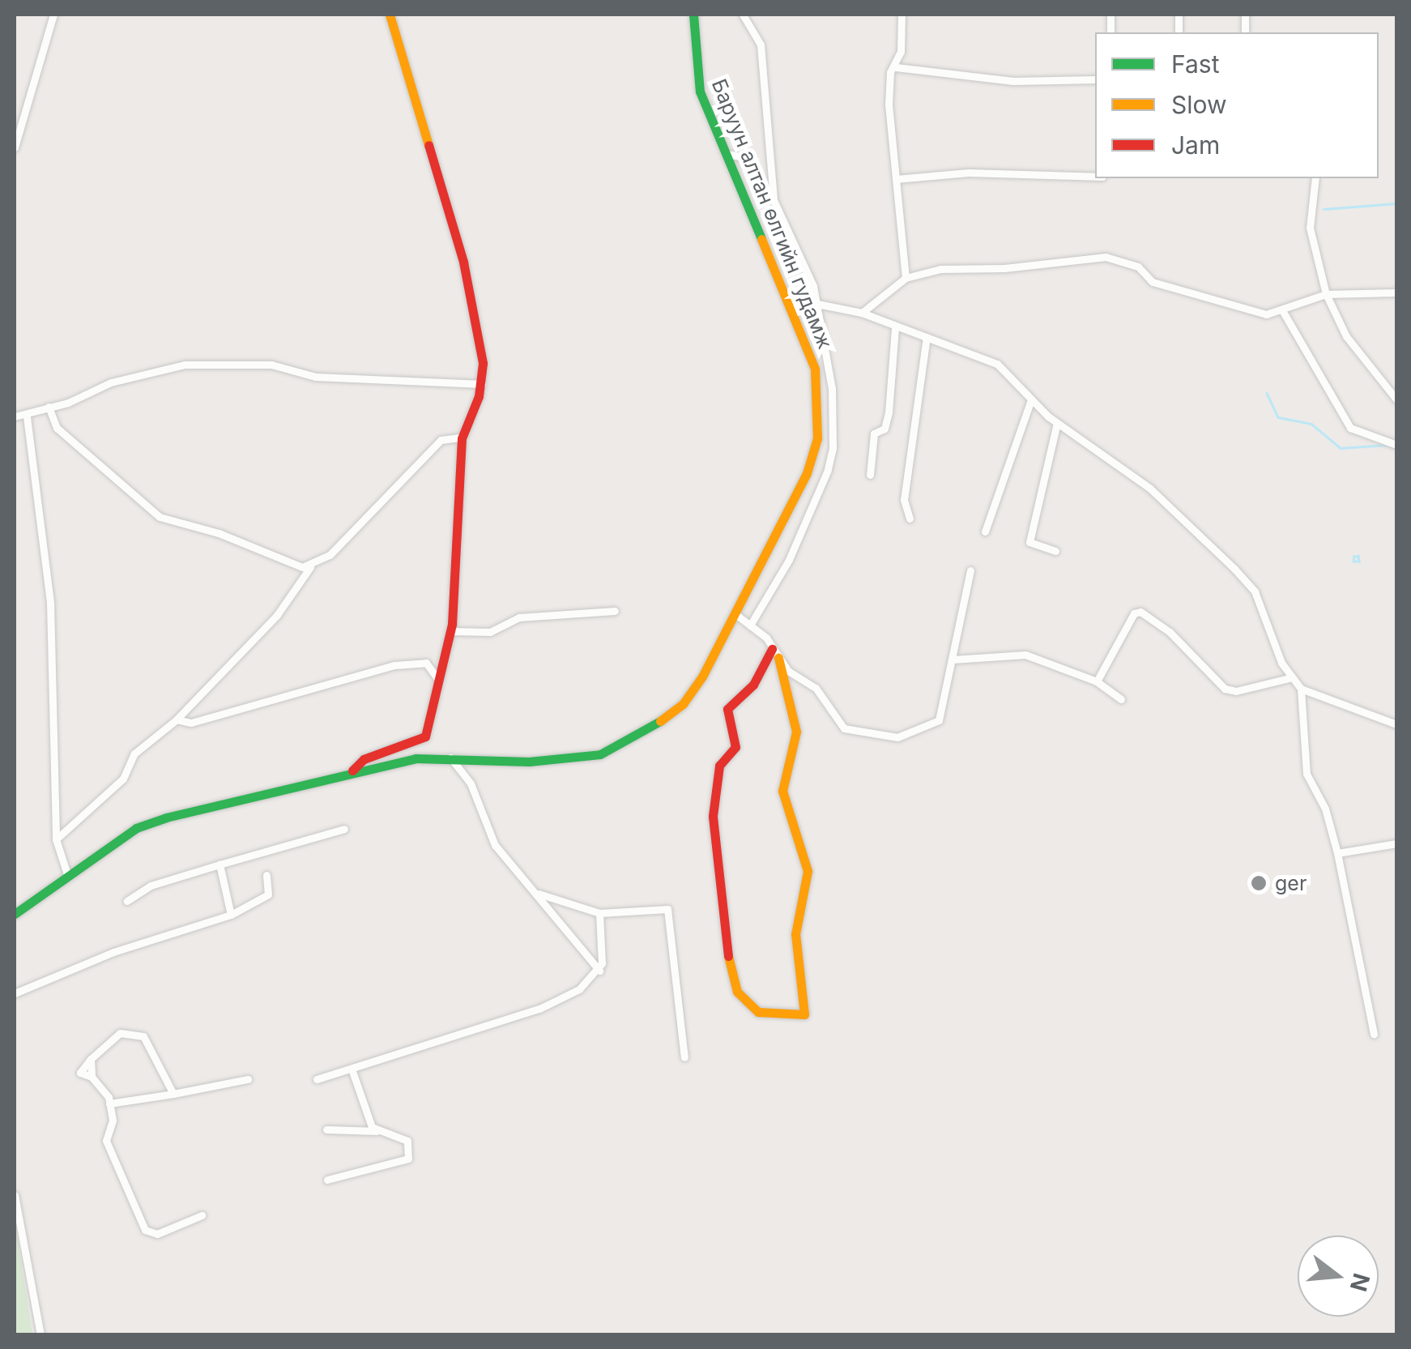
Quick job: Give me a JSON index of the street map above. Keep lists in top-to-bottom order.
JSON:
{
  "streets": {
    "street": ["Баруун алтан өлгийн гудамж"]
  },
  "places": ["ger"],
  "legend": ["Fast", "Slow", "Jam"],
  "north": "right"
}
